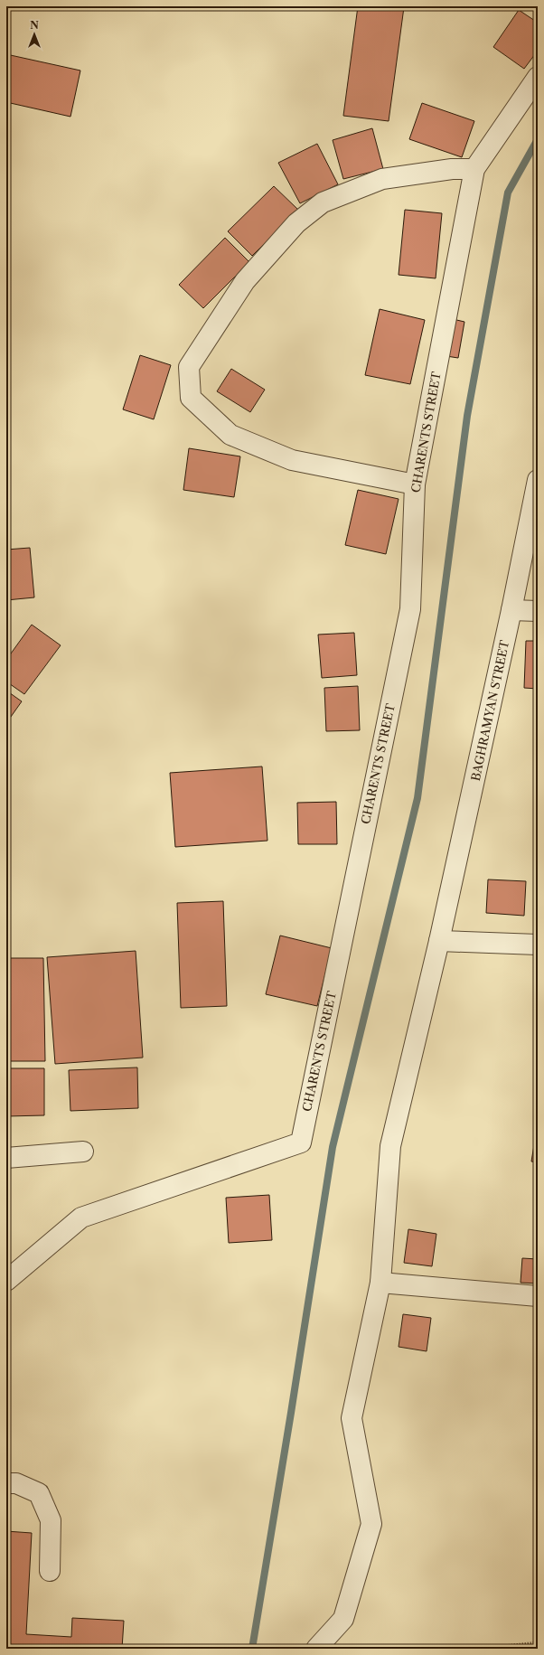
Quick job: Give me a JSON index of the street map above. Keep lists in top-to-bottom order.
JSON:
{
  "streets": {
    "street": ["CHARENTS STREET", "BAGHRAMYAN STREET"]
  },
  "north": "top"
}
